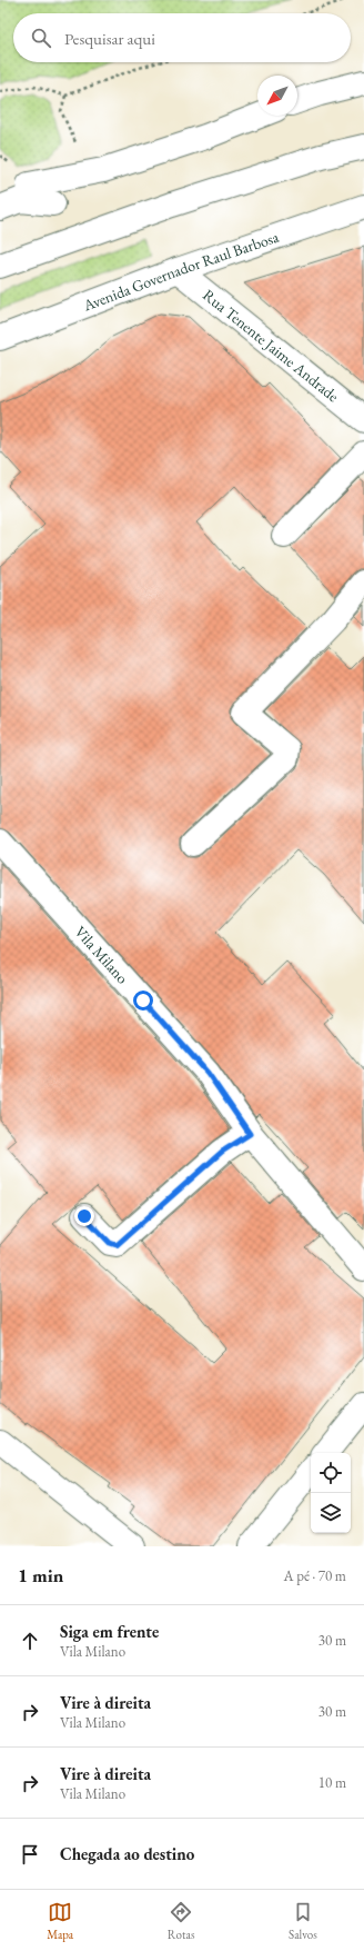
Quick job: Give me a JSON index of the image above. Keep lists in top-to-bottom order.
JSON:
{
  "streets": {
    "main road": ["Avenida Governador Raul Barbosa", "Rua Tenente Jaime Andrade", "Vila Milano"]
  },
  "crossings": [
    ["Avenida Governador Raul Barbosa", "Rua Tenente Jaime Andrade"]
  ],
  "north": "bottom left",
  "page": {
    "search": "Pesquisar aqui",
    "heading": ["1 min", "A pé · 70 m"],
    "list": [
      ["Siga em frente", "Vila Milano", "30 m"],
      ["Vire à direita", "Vila Milano", "30 m"],
      ["Vire à direita", "Vila Milano", "10 m"],
      "Chegada ao destino"
    ],
    "nav": ["Mapa", "Rotas", "Salvos"]
  }
}
